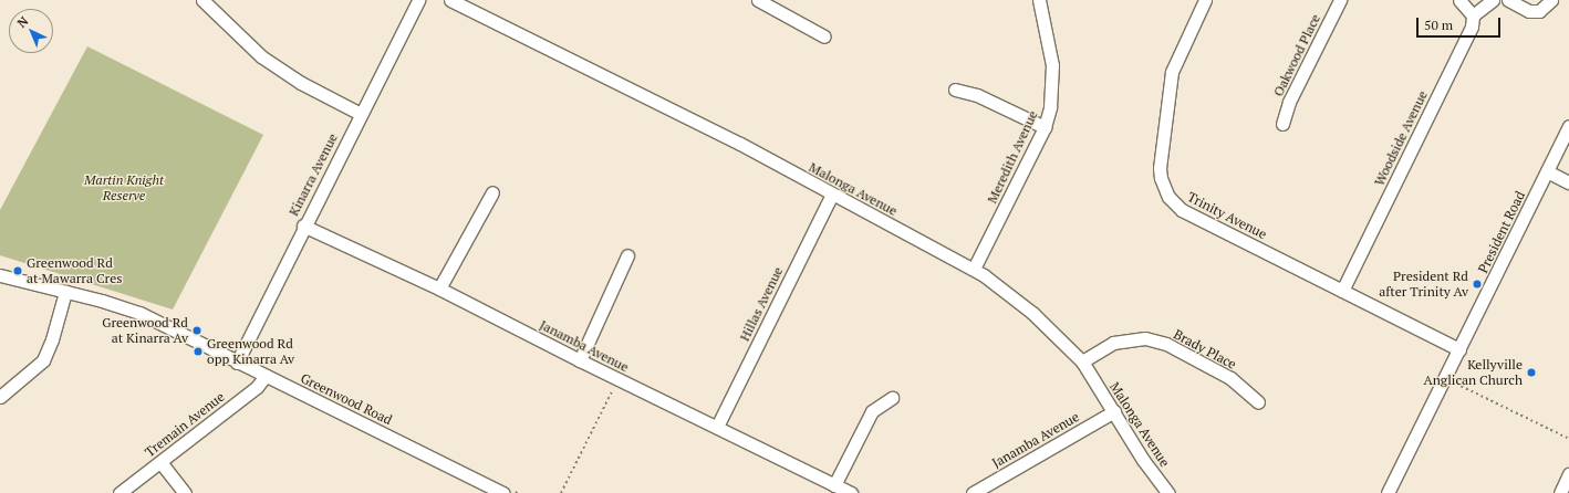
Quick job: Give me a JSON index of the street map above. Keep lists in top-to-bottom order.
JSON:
{
  "streets": {
    "street": [
      "Oakwood Place",
      "Woodside Avenue",
      "Meredith Avenue",
      "Kinarra Avenue",
      "Malonga Avenue",
      "Trinity Avenue",
      "President Road",
      "Hillas Avenue",
      "Janamba Avenue",
      "Brady Place",
      "Greenwood Road",
      "Tremain Avenue"
    ]
  },
  "crossings": [
    ["Woodside Avenue", "Trinity Avenue"],
    ["Meredith Avenue", "Malonga Avenue"],
    ["Kinarra Avenue", "Janamba Avenue"],
    ["Kinarra Avenue", "Greenwood Road"],
    ["Malonga Avenue", "Hillas Avenue"],
    ["Malonga Avenue", "Janamba Avenue"],
    ["Malonga Avenue", "Brady Place"],
    ["Trinity Avenue", "President Road"],
    ["Hillas Avenue", "Janamba Avenue"],
    ["Greenwood Road", "Tremain Avenue"]
  ],
  "parks": ["Martin Knight Reserve"],
  "places": [
    "Greenwood Rd at Mawarra Cres",
    "President Rd after Trinity Av",
    "Greenwood Rd at Kinarra Av",
    "Greenwood Rd opp Kinarra Av",
    "Kellyville Anglican Church"
  ],
  "scale_bar": "50 m",
  "north": "top left"
}
